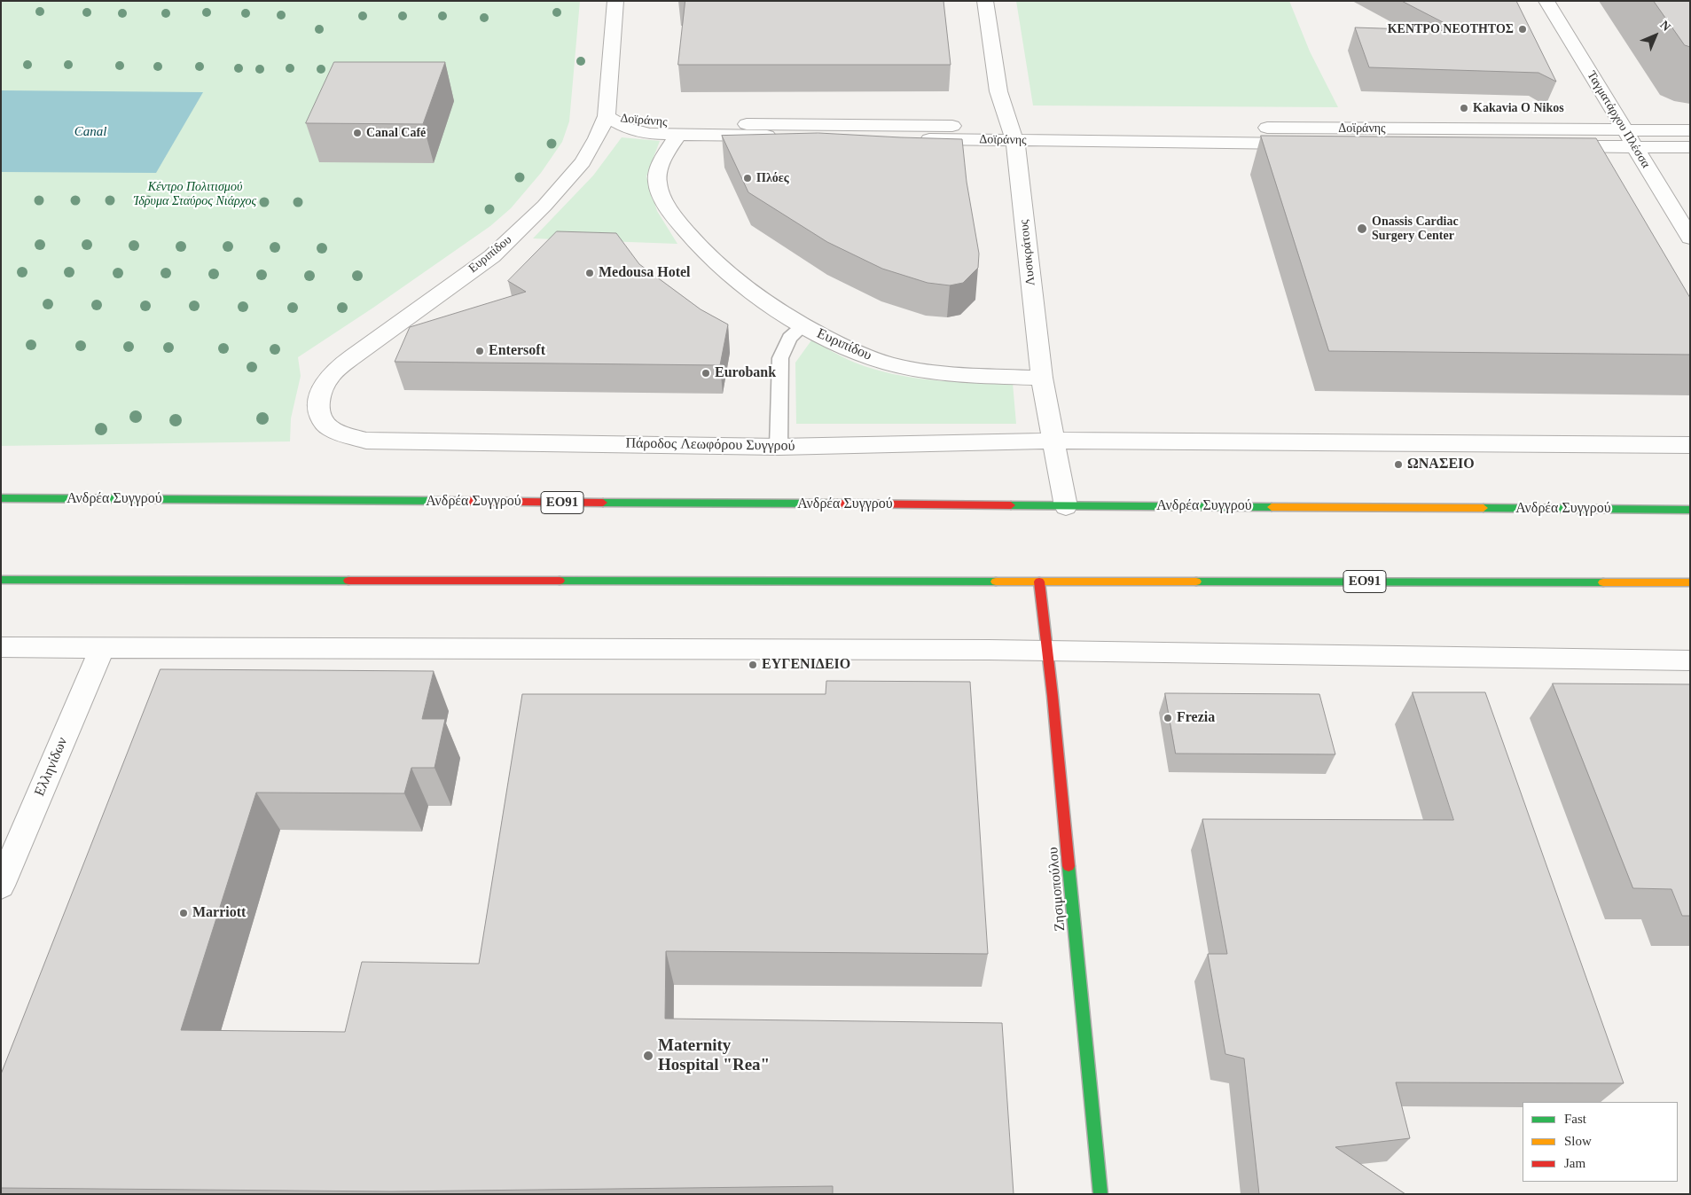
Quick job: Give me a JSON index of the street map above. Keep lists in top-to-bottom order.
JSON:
{
  "streets": {
    "main road": ["Ανδρέα Συγγρού", "ΕΟ91", "Ζησιμοπούλου"],
    "street": [
      "Ταγματάρχου Πλέσσα",
      "Δοϊράνης",
      "Λυσικράτους",
      "Ευριπίδου",
      "Πάροδος Λεωφόρου Συγγρού",
      "Ελληνίδων"
    ]
  },
  "crossings": [
    ["Ταγματάρχου Πλέσσα", "Δοϊράνης"],
    ["Δοϊράνης", "Λυσικράτους"],
    ["Δοϊράνης", "Ευριπίδου"],
    ["Λυσικράτους", "Ευριπίδου"],
    ["Λυσικράτους", "Πάροδος Λεωφόρου Συγγρού"],
    ["Λυσικράτους", "Ανδρέα Συγγρού"],
    ["Ευριπίδου", "Πάροδος Λεωφόρου Συγγρού"],
    ["ΕΟ91", "Ζησιμοπούλου"]
  ],
  "water": ["Canal"],
  "parks": ["Κέντρο Πολιτισμού Ίδρυμα Σταύρος Νιάρχος"],
  "places": [
    "ΚΕΝΤΡΟ ΝΕΟΤΗΤΟΣ",
    "Kakavia O Nikos",
    "Canal Café",
    "Πλόες",
    "Onassis Cardiac Surgery Center",
    "Medousa Hotel",
    "Entersoft",
    "Eurobank",
    "ΩΝΑΣΕΙΟ",
    "ΕΥΓΕΝΙΔΕΙΟ",
    "Frezia",
    "Marriott",
    "Maternity Hospital \"Rea\""
  ],
  "legend": ["Fast", "Slow", "Jam"],
  "north": "top right"
}
